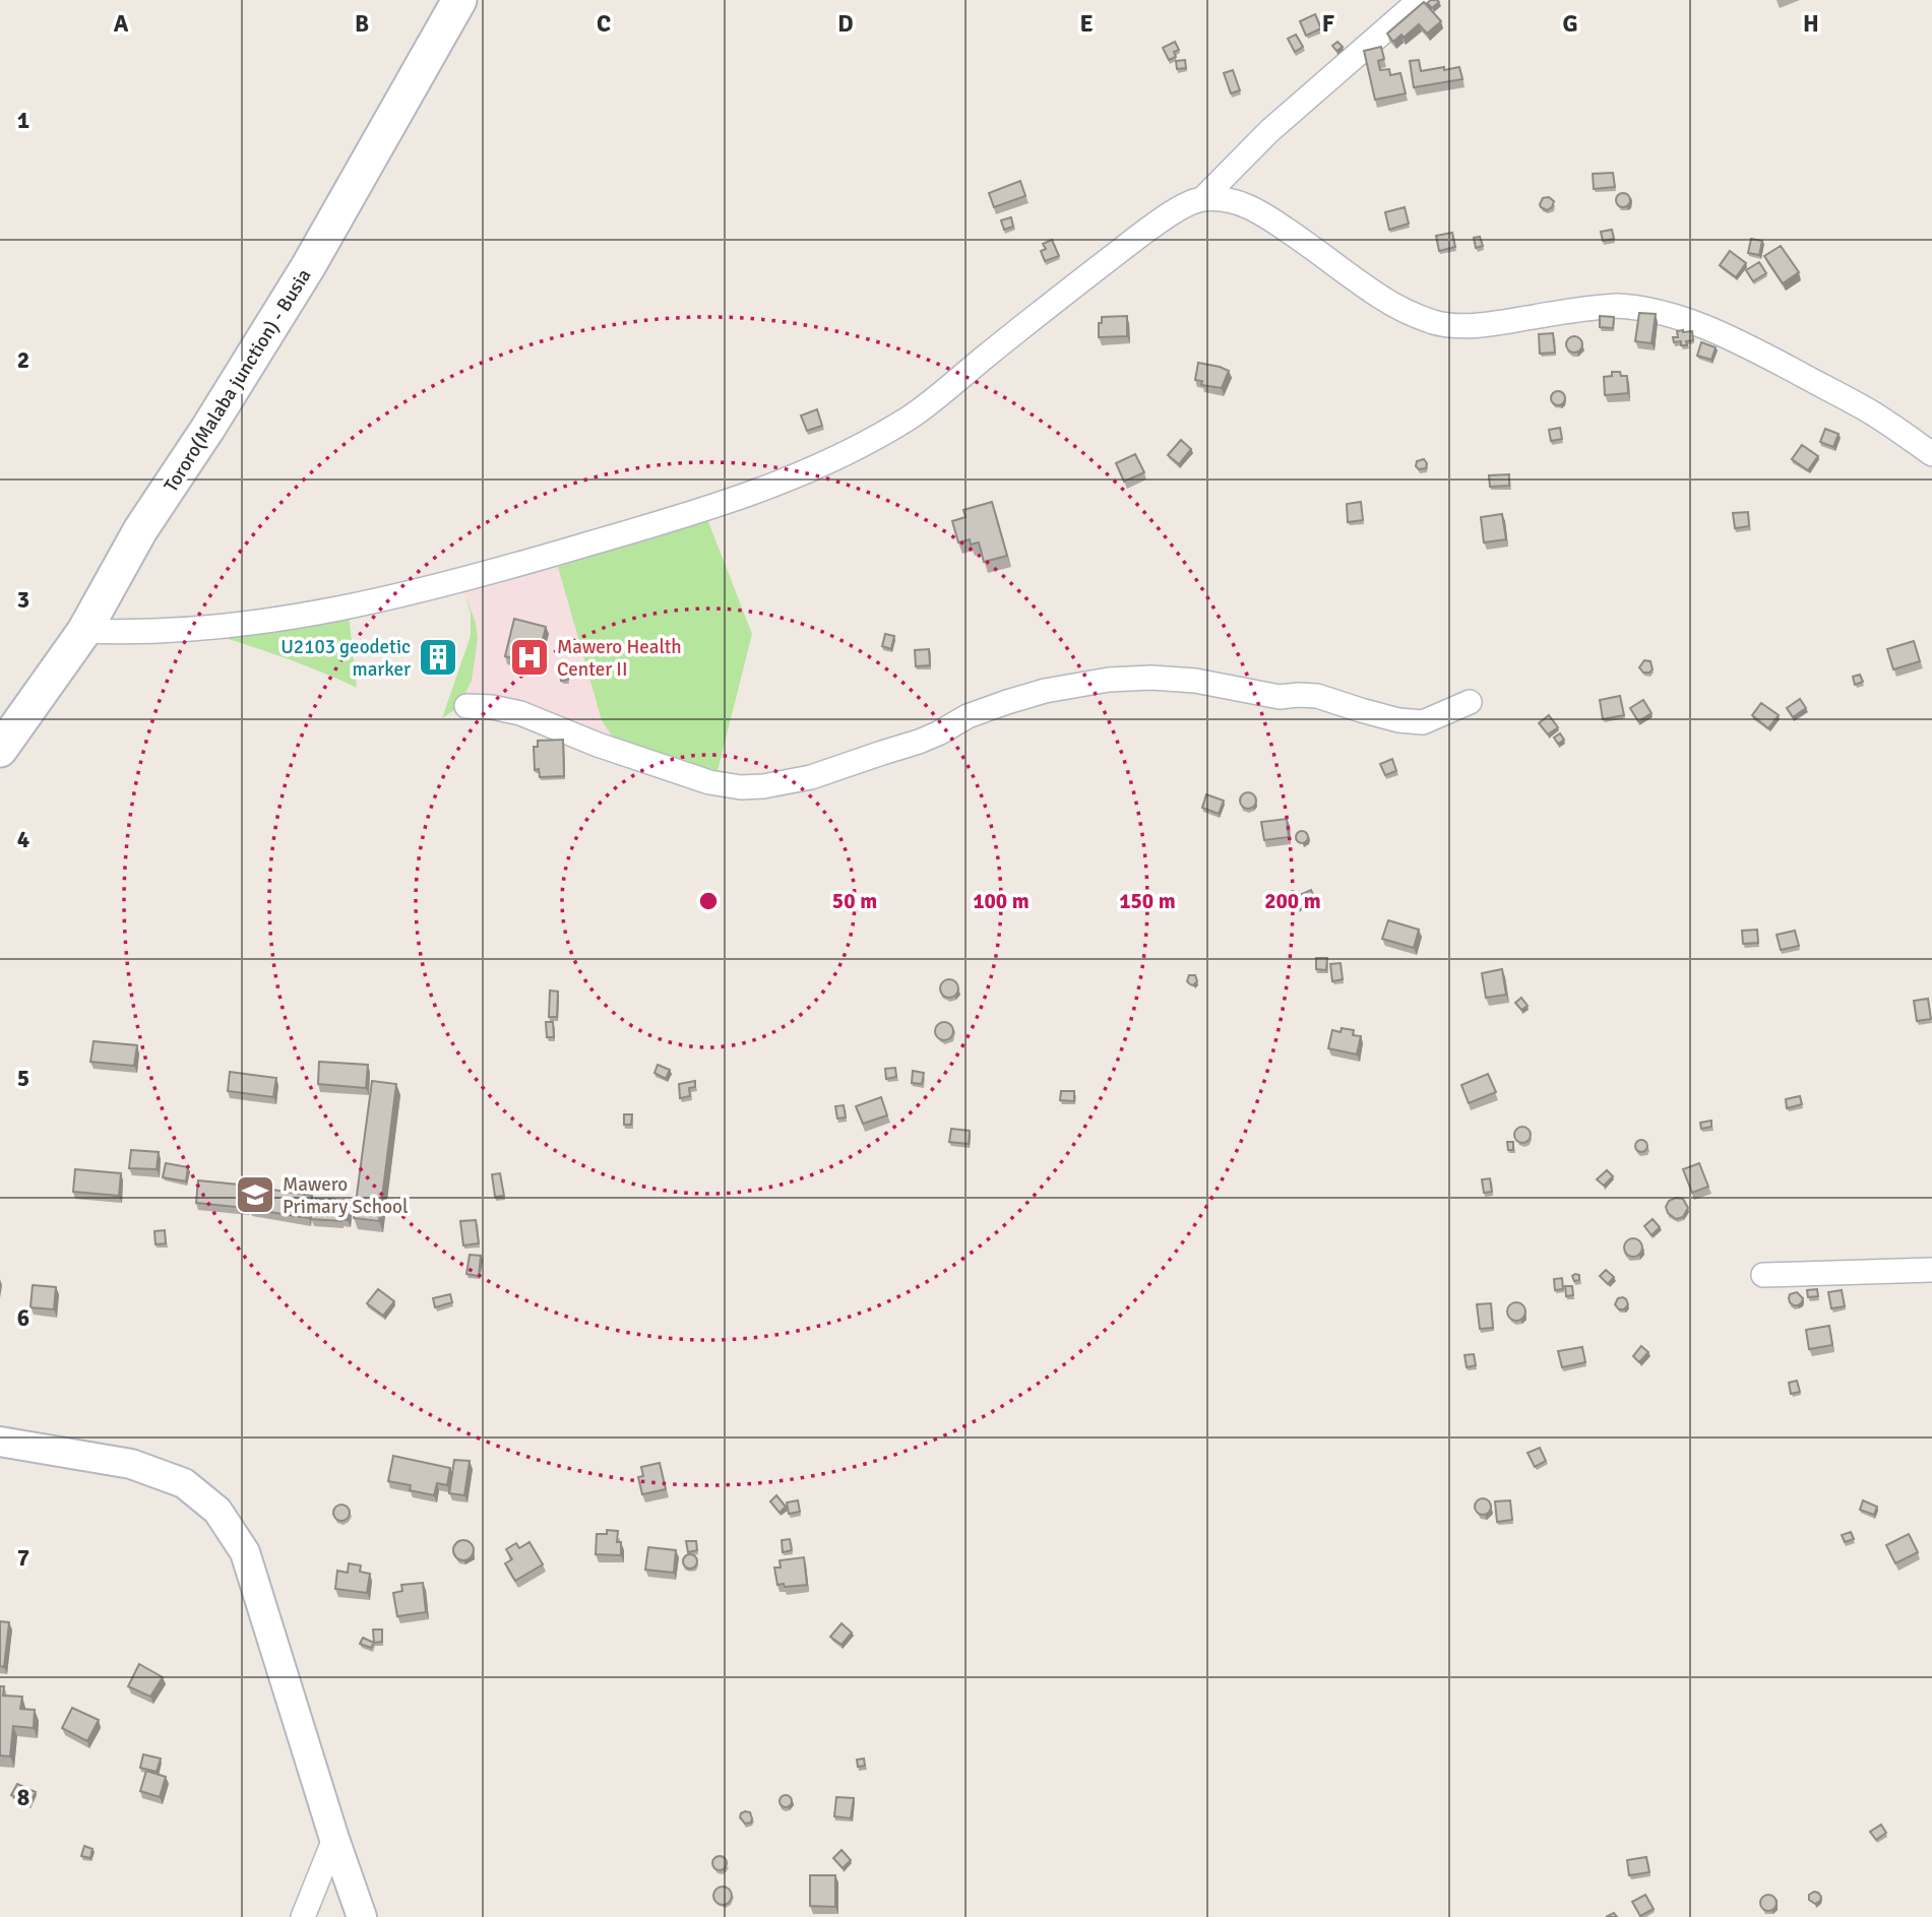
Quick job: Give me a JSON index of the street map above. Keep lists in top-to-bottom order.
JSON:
{
  "streets": {
    "main road": ["Tororo(Malaba junction) - Busia"]
  },
  "places": {
    "building": ["U2103 geodetic marker"],
    "hospital": ["Mawero Health Center II"],
    "school or university": ["Mawero Primary School"]
  },
  "grid": {
    "columns": [
      "A",
      "B",
      "C",
      "D",
      "E",
      "F",
      "G",
      "H"
    ],
    "rows": [
      "1",
      "2",
      "3",
      "4",
      "5",
      "6",
      "7",
      "8"
    ]
  },
  "rings": [
    "50 m",
    "100 m",
    "150 m",
    "200 m"
  ]
}
